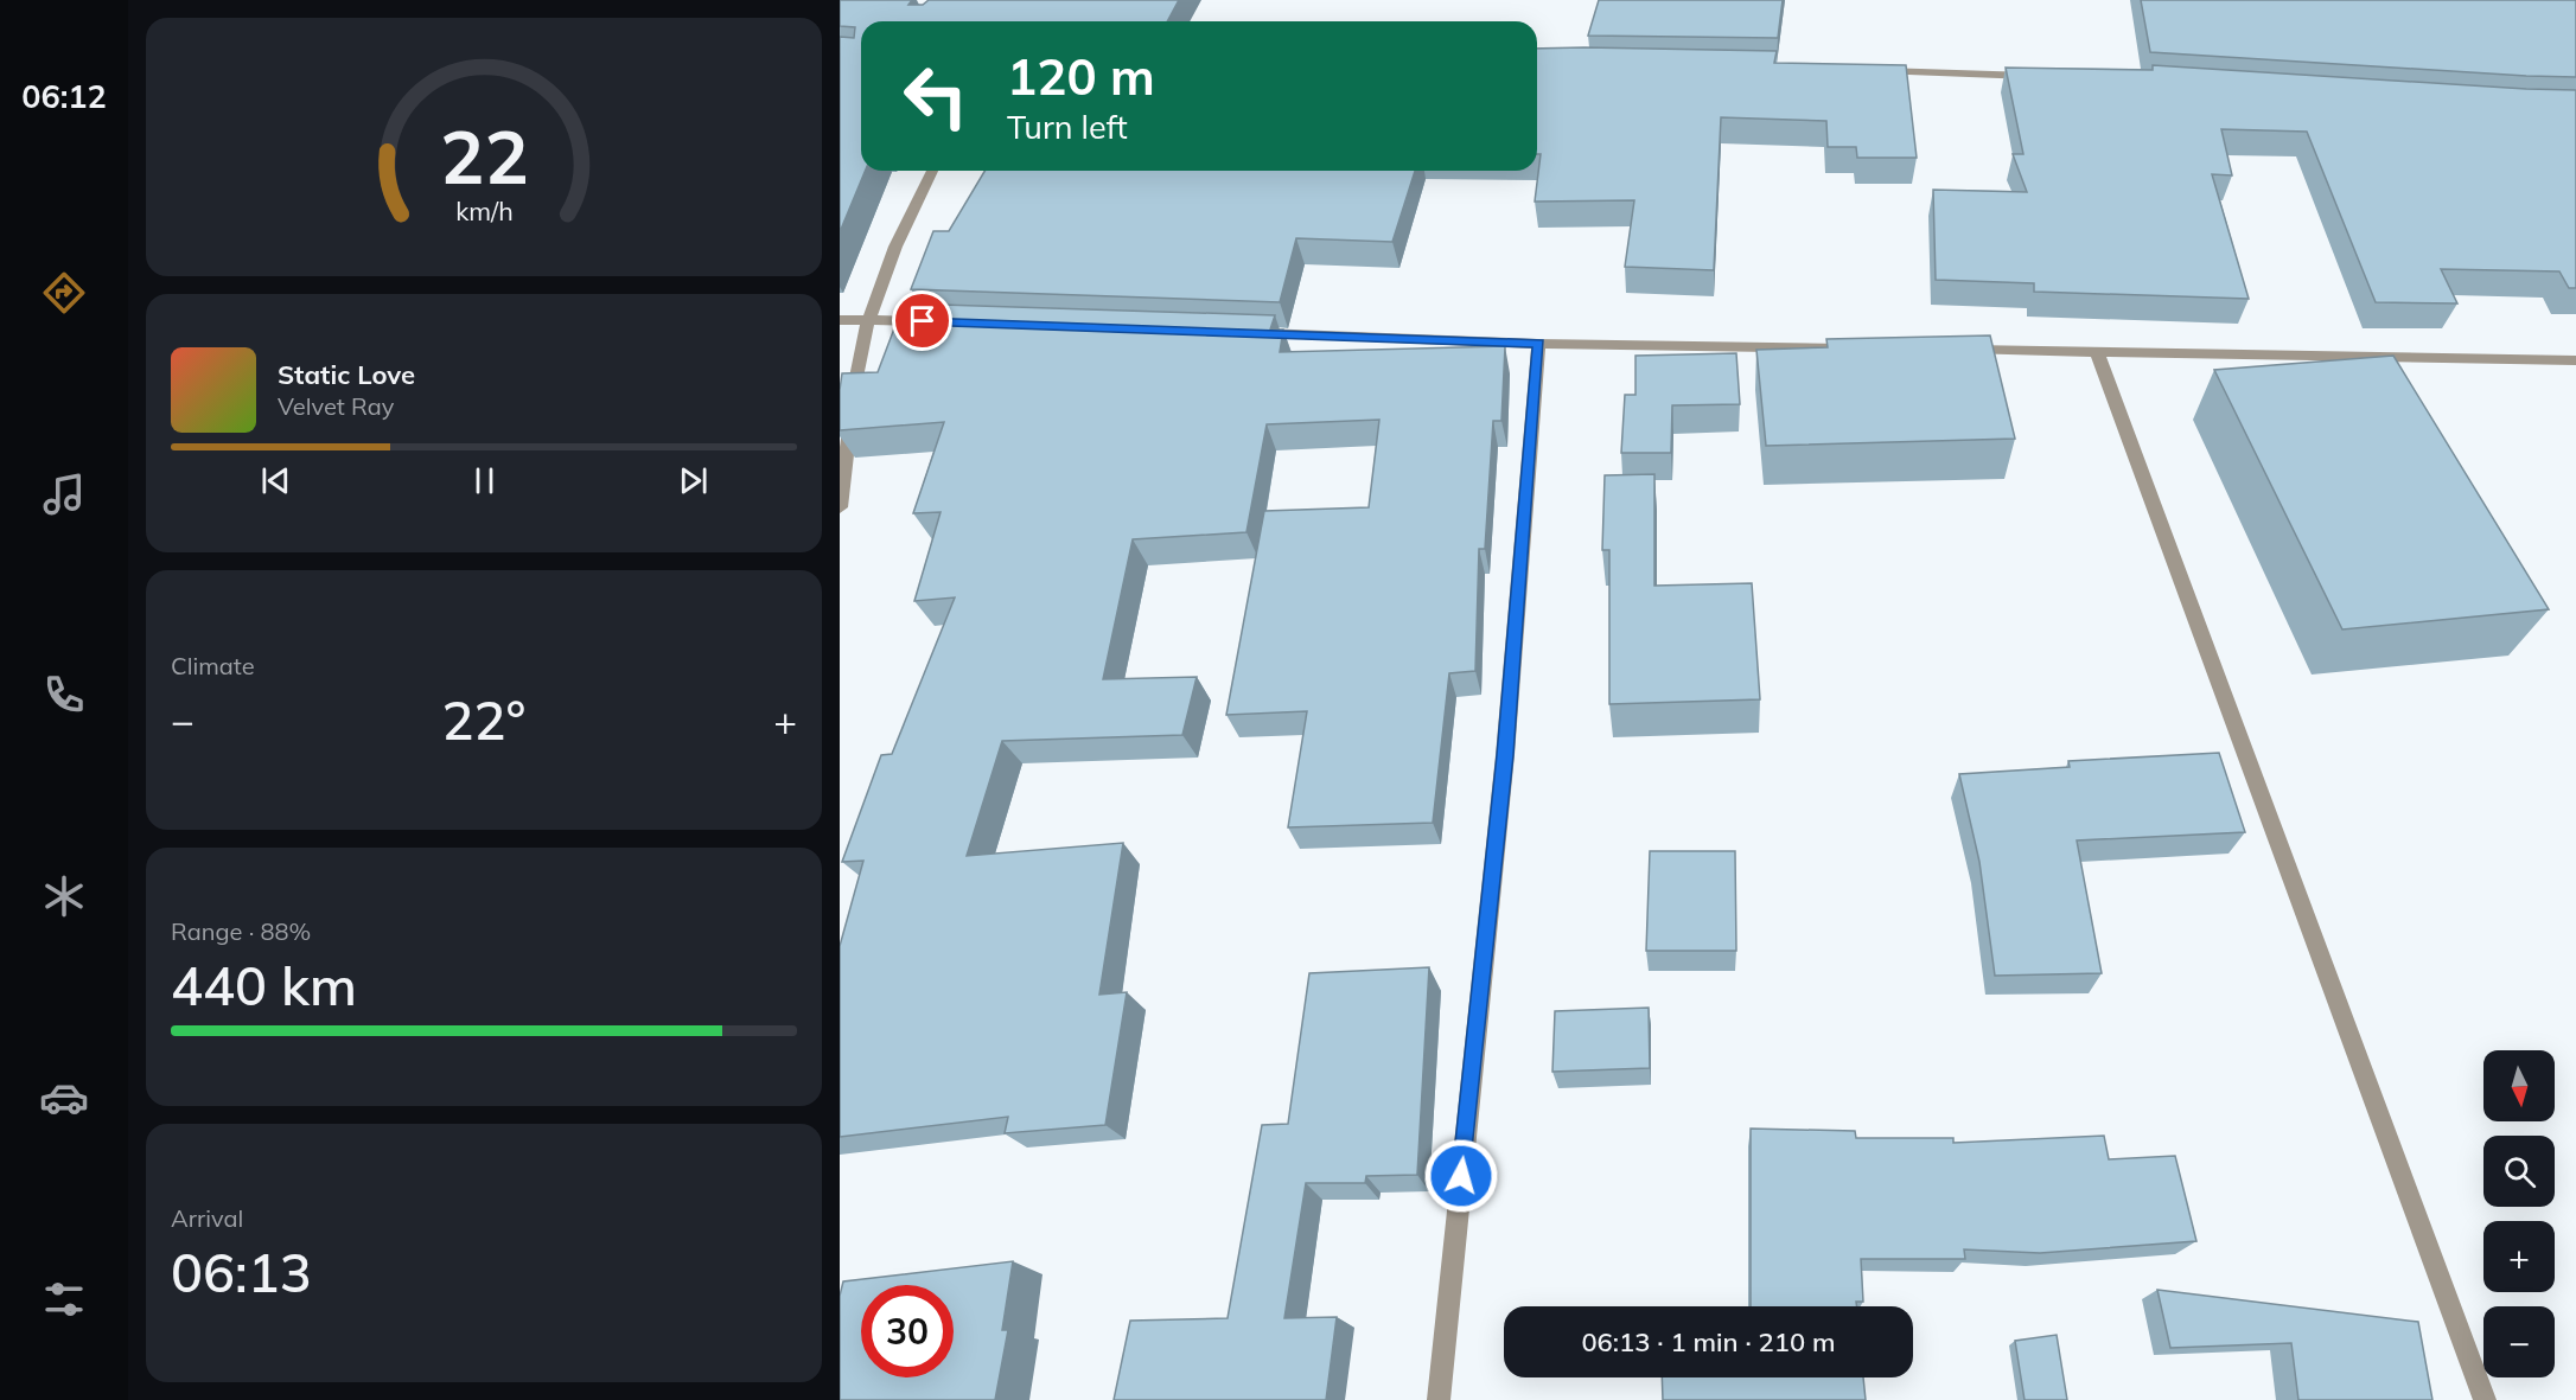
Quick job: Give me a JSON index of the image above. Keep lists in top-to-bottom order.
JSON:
{
  "north": "bottom",
  "page": {
    "tabs": "06:12",
    "turn": ["120 m", "Turn left"],
    "song": ["Static Love", "Velvet Ray"],
    "tile": [
      "Climate",
      ["Range · 88%", "440 km"],
      ["Arrival", "06:13"]
    ],
    "heat": ["−", "22°", "+"],
    "map_buttons": ["+", "−"],
    "limit": "30",
    "trip": "06:13 · 1 min · 210 m",
    "gauge": ["22", "km/h"]
  }
}
